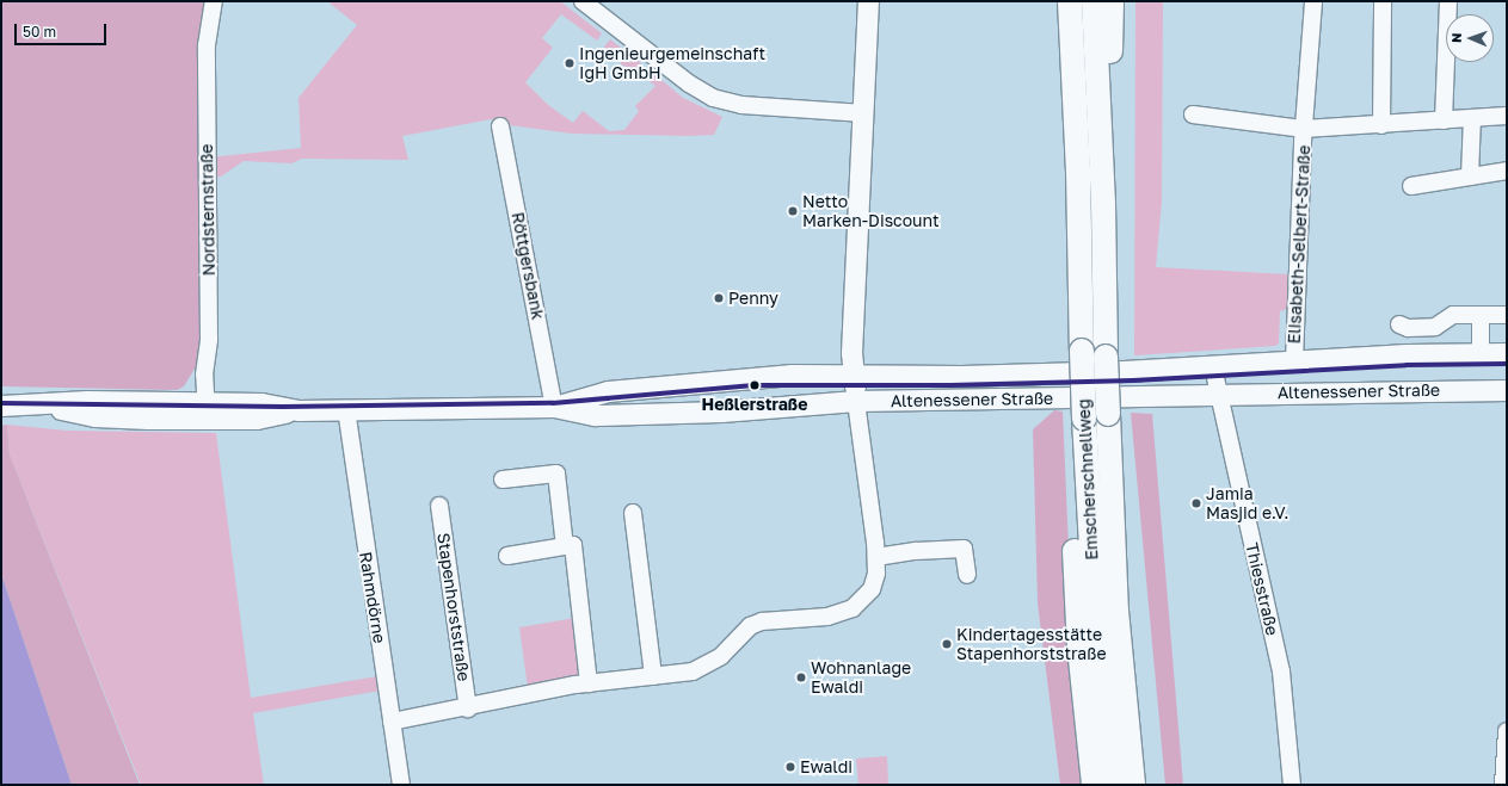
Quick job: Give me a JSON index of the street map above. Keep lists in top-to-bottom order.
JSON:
{
  "streets": {
    "highway": ["Emscherschnellweg"],
    "main road": ["Altenessener Straße"],
    "street": [
      "Nordsternstraße",
      "Elisabeth-Selbert-Straße",
      "Röttgersbank",
      "Thiesstraße",
      "Rahmdörne",
      "Stapenhorststraße"
    ]
  },
  "crossings": [
    ["Nordsternstraße", "Altenessener Straße"],
    ["Elisabeth-Selbert-Straße", "Altenessener Straße"],
    ["Röttgersbank", "Altenessener Straße"],
    ["Altenessener Straße", "Thiesstraße"],
    ["Altenessener Straße", "Rahmdörne"]
  ],
  "places": [
    "Ingenieurgemeinschaft IgH GmbH",
    "Netto Marken-Discount",
    "Penny",
    "Heßlerstraße",
    "Jamia Masjid e.V.",
    "Kindertagesstätte Stapenhorststraße",
    "Wohnanlage Ewaldi",
    "Ewaldi"
  ],
  "scale_bar": "50 m",
  "north": "left"
}
